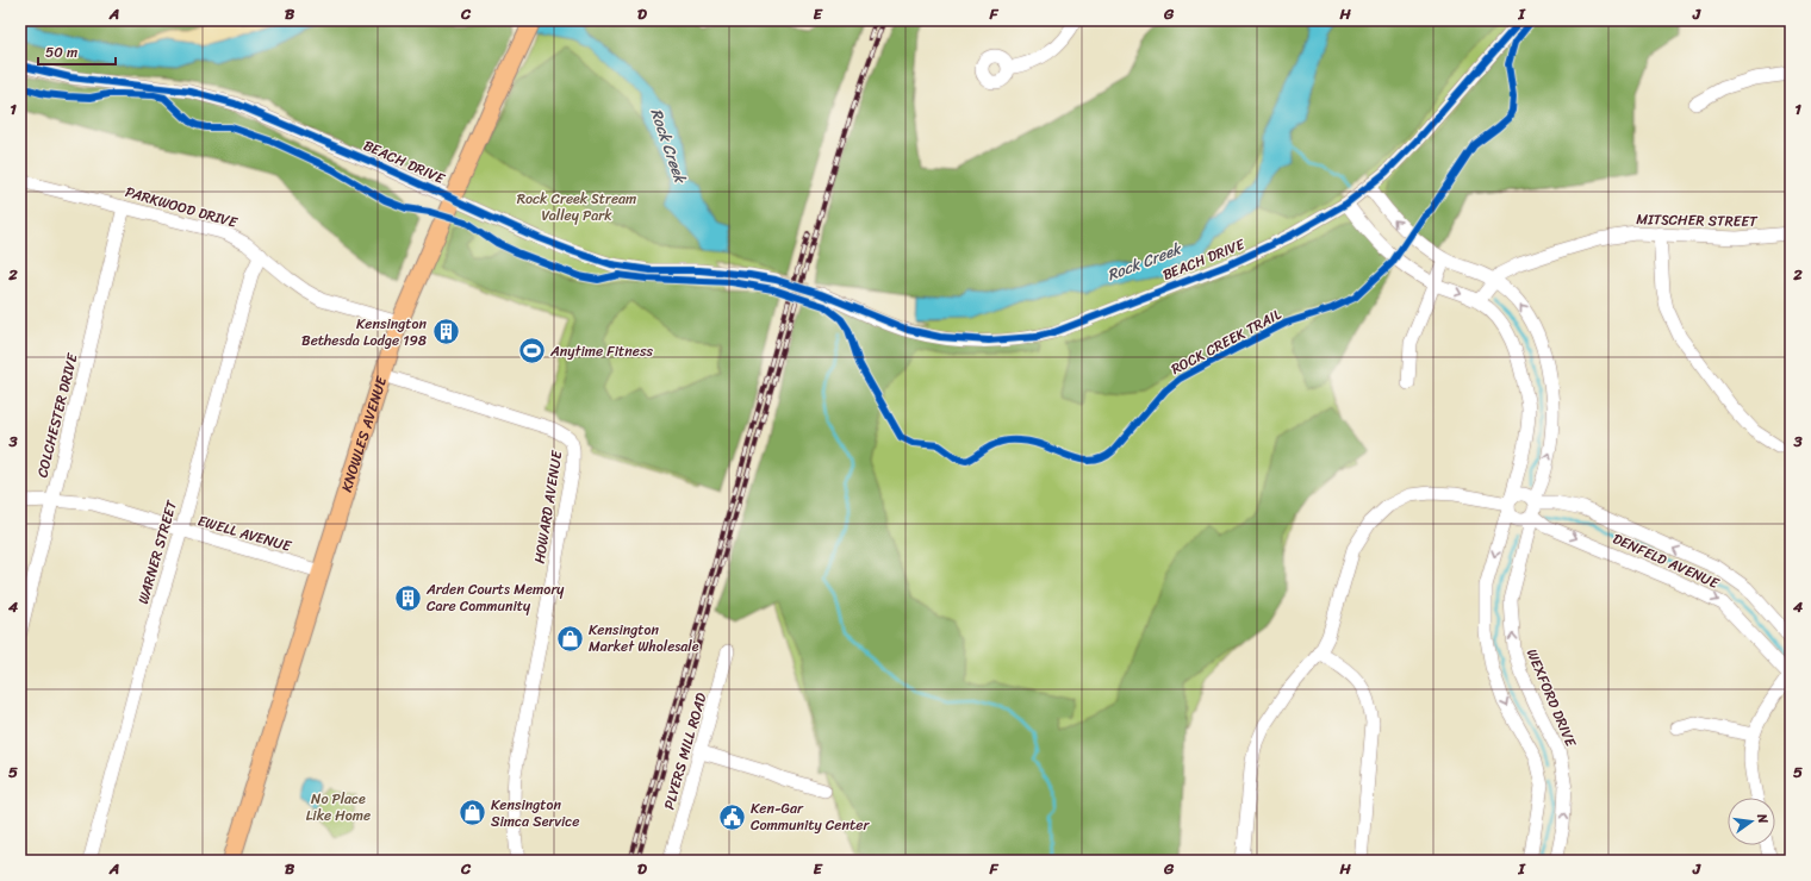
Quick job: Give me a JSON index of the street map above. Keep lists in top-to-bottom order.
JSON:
{
  "streets": {
    "main road": ["KNOWLES AVENUE"],
    "street": [
      "BEACH DRIVE",
      "PARKWOOD DRIVE",
      "MITSCHER STREET",
      "COLCHESTER DRIVE",
      "HOWARD AVENUE",
      "EWELL AVENUE",
      "WARNER STREET",
      "DENFELD AVENUE",
      "WEXFORD DRIVE",
      "PLYERS MILL ROAD"
    ],
    "cycle path": ["ROCK CREEK TRAIL"]
  },
  "crossings": [
    ["BEACH DRIVE", "KNOWLES AVENUE"],
    ["BEACH DRIVE", "WEXFORD DRIVE"],
    ["PARKWOOD DRIVE", "COLCHESTER DRIVE"],
    ["PARKWOOD DRIVE", "KNOWLES AVENUE"],
    ["PARKWOOD DRIVE", "WARNER STREET"],
    ["MITSCHER STREET", "WEXFORD DRIVE"],
    ["COLCHESTER DRIVE", "EWELL AVENUE"],
    ["KNOWLES AVENUE", "HOWARD AVENUE"],
    ["KNOWLES AVENUE", "EWELL AVENUE"],
    ["EWELL AVENUE", "WARNER STREET"],
    ["DENFELD AVENUE", "WEXFORD DRIVE"]
  ],
  "water": ["Rock Creek"],
  "parks": ["Rock Creek Stream Valley Park", "No Place Like Home"],
  "places": {
    "building": ["Kensington Bethesda Lodge 198", "Arden Courts Memory Care Community"],
    "sports": ["Anytime Fitness"],
    "shop": ["Kensington Market Wholesale", "Kensington Simca Service"],
    "public building": ["Ken-Gar Community Center"]
  },
  "scale_bar": "50 m",
  "north": "right",
  "grid": {
    "columns": [
      "A",
      "B",
      "C",
      "D",
      "E",
      "F",
      "G",
      "H",
      "I",
      "J"
    ],
    "rows": [
      "1",
      "2",
      "3",
      "4",
      "5"
    ]
  }
}
